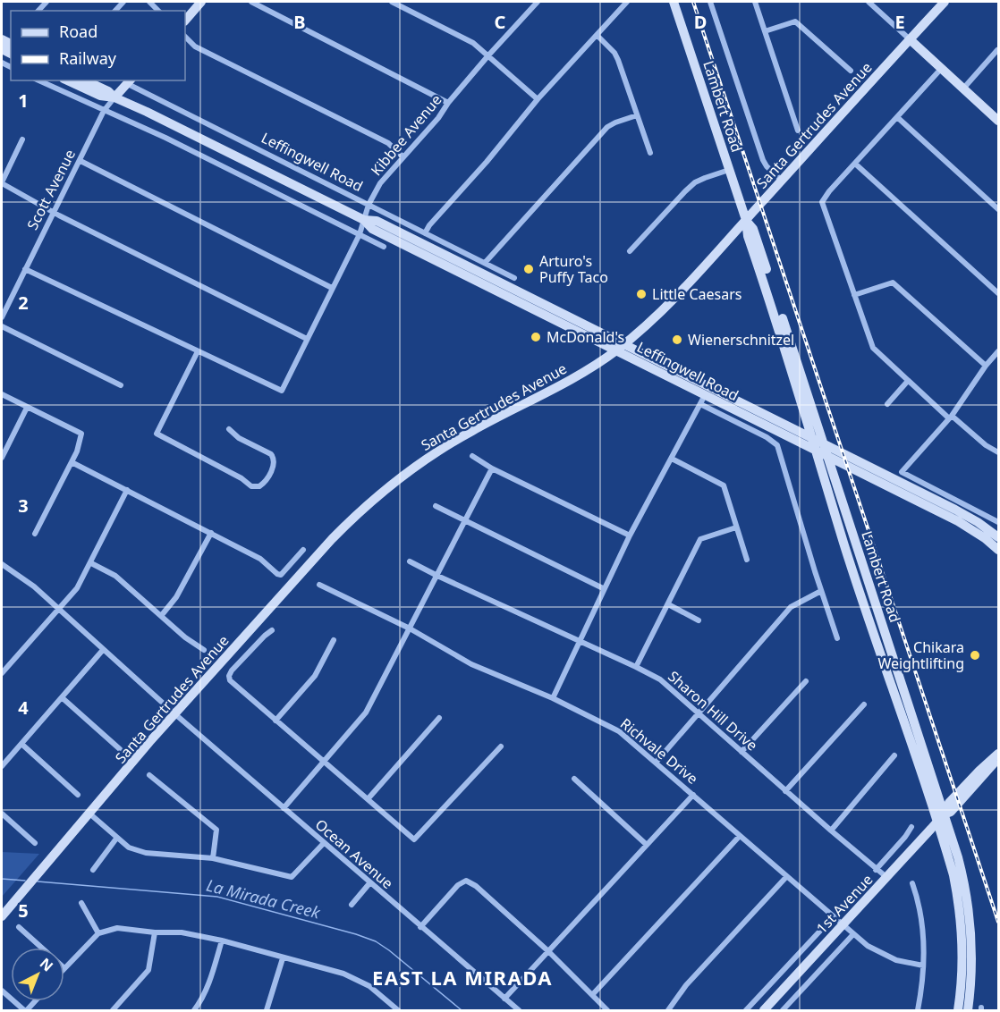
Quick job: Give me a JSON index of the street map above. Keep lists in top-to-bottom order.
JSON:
{
  "streets": {
    "main road": [
      "Lambert Road",
      "Santa Gertrudes Avenue",
      "Leffingwell Road",
      "Scott Avenue",
      "1st Avenue"
    ],
    "street": [
      "Kibbee Avenue",
      "Sharon Hill Drive",
      "Richvale Drive",
      "Ocean Avenue"
    ]
  },
  "crossings": [
    ["Lambert Road", "Santa Gertrudes Avenue"],
    ["Lambert Road", "Leffingwell Road"],
    ["Lambert Road", "1st Avenue"],
    ["Santa Gertrudes Avenue", "Leffingwell Road"],
    ["Santa Gertrudes Avenue", "Ocean Avenue"],
    ["Kibbee Avenue", "Leffingwell Road"],
    ["Leffingwell Road", "Scott Avenue"],
    ["Sharon Hill Drive", "1st Avenue"],
    ["Richvale Drive", "1st Avenue"]
  ],
  "districts": ["EAST LA MIRADA"],
  "water": ["La Mirada Creek"],
  "places": [
    "Arturo's Puffy Taco",
    "Little Caesars",
    "McDonald's",
    "Wienerschnitzel",
    "Chikara Weightlifting"
  ],
  "legend": ["Road", "Railway"],
  "north": "top right",
  "grid": {
    "columns": [
      "B",
      "C",
      "D",
      "E"
    ],
    "rows": [
      "1",
      "2",
      "3",
      "4",
      "5"
    ]
  }
}
